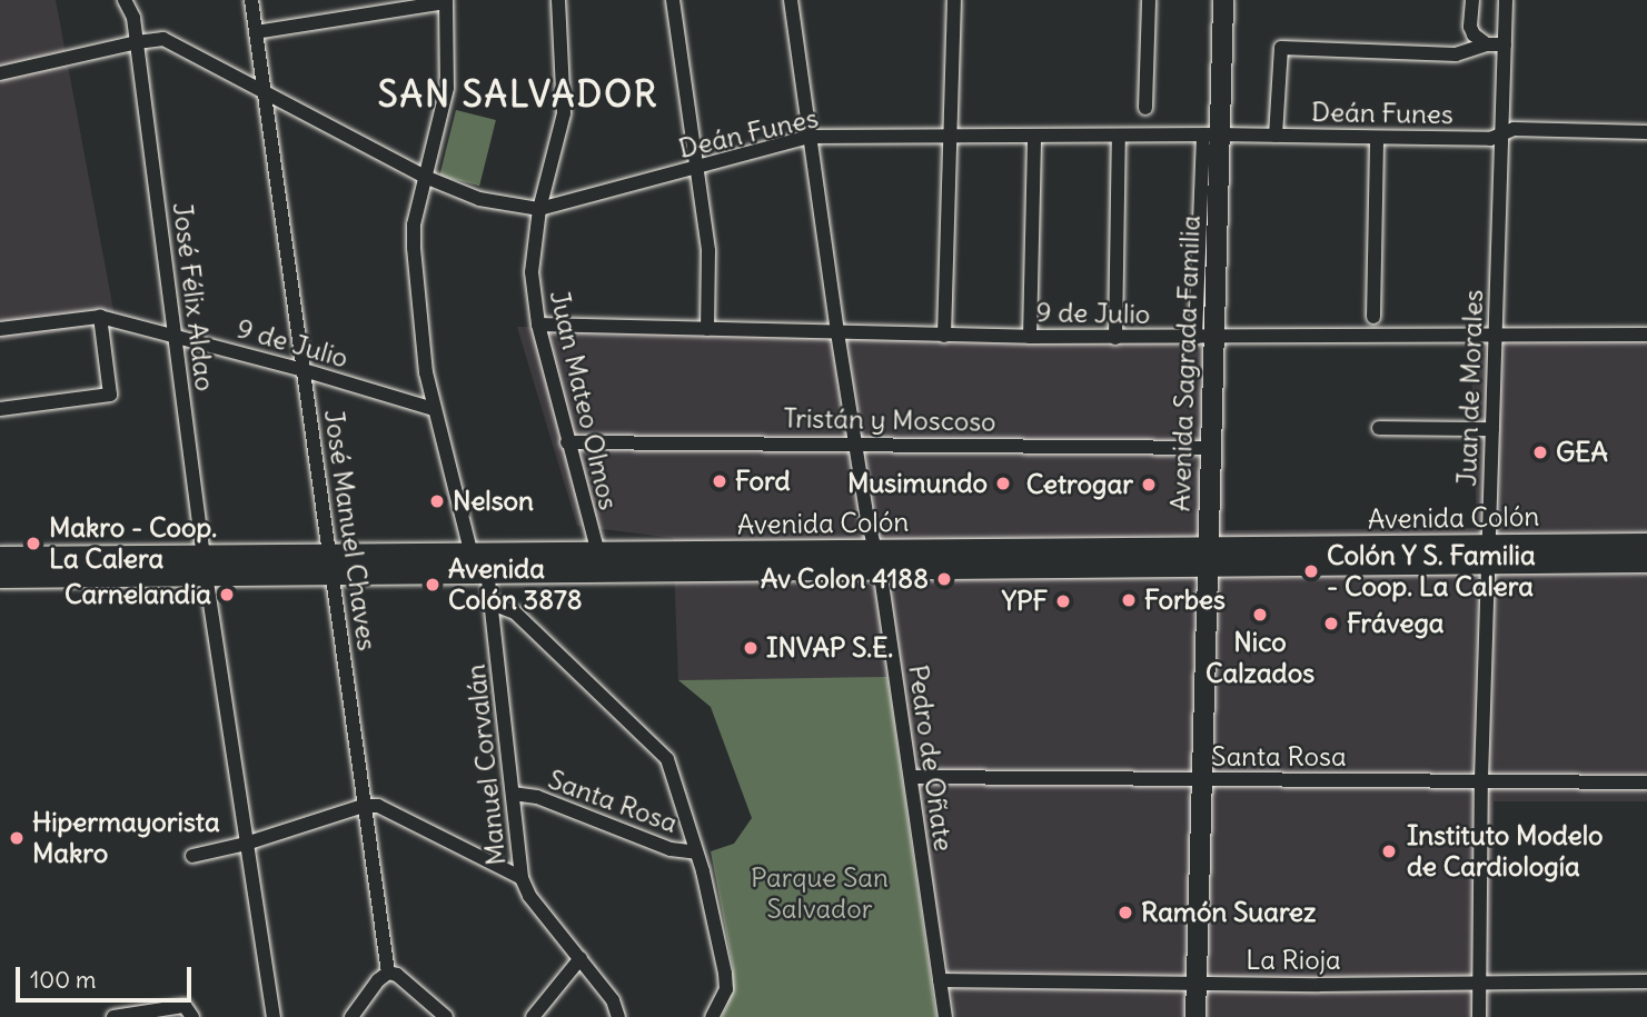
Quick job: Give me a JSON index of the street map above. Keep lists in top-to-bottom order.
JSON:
{
  "streets": {
    "main road": ["Avenida Sagrada Familia", "Avenida Colón"],
    "street": [
      "Deán Funes",
      "José Félix Aldao",
      "9 de Julio",
      "Juan de Morales",
      "Juan Mateo Olmos",
      "Tristán y Moscoso",
      "José Manuel Chaves",
      "Santa Rosa",
      "Pedro de Oñate",
      "Manuel Corvalán",
      "La Rioja"
    ]
  },
  "crossings": [
    ["Deán Funes", "José Félix Aldao"],
    ["Deán Funes", "Avenida Sagrada Familia"],
    ["Deán Funes", "Juan de Morales"],
    ["Deán Funes", "Juan Mateo Olmos"],
    ["Deán Funes", "José Manuel Chaves"],
    ["Deán Funes", "Pedro de Oñate"],
    ["José Félix Aldao", "9 de Julio"],
    ["José Félix Aldao", "Avenida Colón"],
    ["9 de Julio", "Avenida Sagrada Familia"],
    ["9 de Julio", "Juan de Morales"],
    ["9 de Julio", "Juan Mateo Olmos"],
    ["9 de Julio", "José Manuel Chaves"],
    ["9 de Julio", "Pedro de Oñate"],
    ["Avenida Sagrada Familia", "Tristán y Moscoso"],
    ["Avenida Sagrada Familia", "Avenida Colón"],
    ["Avenida Sagrada Familia", "Santa Rosa"],
    ["Avenida Sagrada Familia", "La Rioja"],
    ["Juan de Morales", "Avenida Colón"],
    ["Juan de Morales", "Santa Rosa"],
    ["Juan de Morales", "La Rioja"],
    ["Juan Mateo Olmos", "Tristán y Moscoso"],
    ["Juan Mateo Olmos", "Avenida Colón"],
    ["Tristán y Moscoso", "Pedro de Oñate"],
    ["Avenida Colón", "José Manuel Chaves"],
    ["Avenida Colón", "Pedro de Oñate"],
    ["Avenida Colón", "Manuel Corvalán"],
    ["Santa Rosa", "Pedro de Oñate"],
    ["Santa Rosa", "Manuel Corvalán"],
    ["Pedro de Oñate", "La Rioja"]
  ],
  "districts": ["SAN SALVADOR"],
  "parks": ["Parque San Salvador"],
  "places": [
    "GEA",
    "Ford",
    "Musimundo",
    "Cetrogar",
    "Nelson",
    "Makro - Coop. La Calera",
    "Colón Y S. Familia - Coop. La Calera",
    "Av Colon 4188",
    "Avenida Colón 3878",
    "Carnelandia",
    "Forbes",
    "YPF",
    "Nico Calzados",
    "Frávega",
    "INVAP S.E.",
    "Hipermayorista Makro",
    "Instituto Modelo de Cardiología",
    "Ramón Suarez"
  ],
  "scale_bar": "100 m"
}
